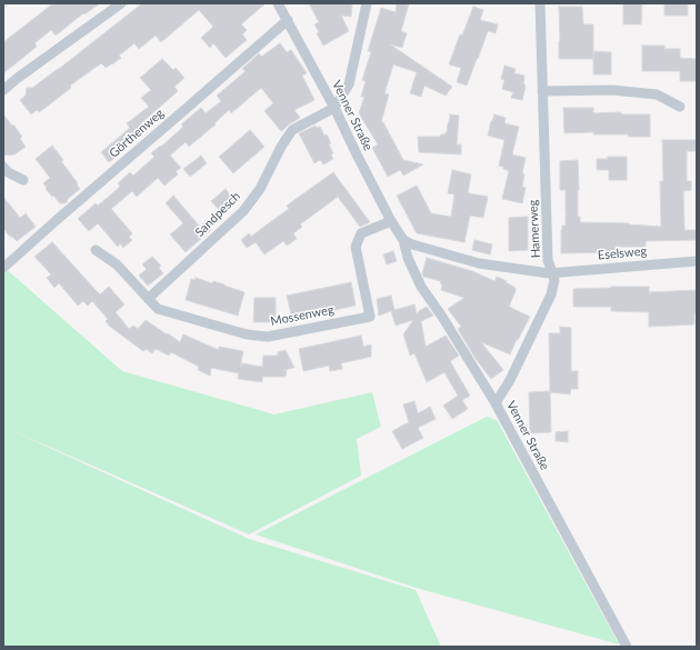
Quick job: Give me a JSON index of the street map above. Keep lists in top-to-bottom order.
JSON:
{
  "streets": {
    "street": [
      "Venner Straße",
      "Görthenweg",
      "Sandpesch",
      "Hamerweg",
      "Eselsweg",
      "Mossenweg"
    ]
  },
  "crossings": [
    ["Venner Straße", "Görthenweg"],
    ["Venner Straße", "Sandpesch"],
    ["Venner Straße", "Hamerweg"],
    ["Venner Straße", "Mossenweg"],
    ["Sandpesch", "Mossenweg"],
    ["Hamerweg", "Eselsweg"]
  ]
}
